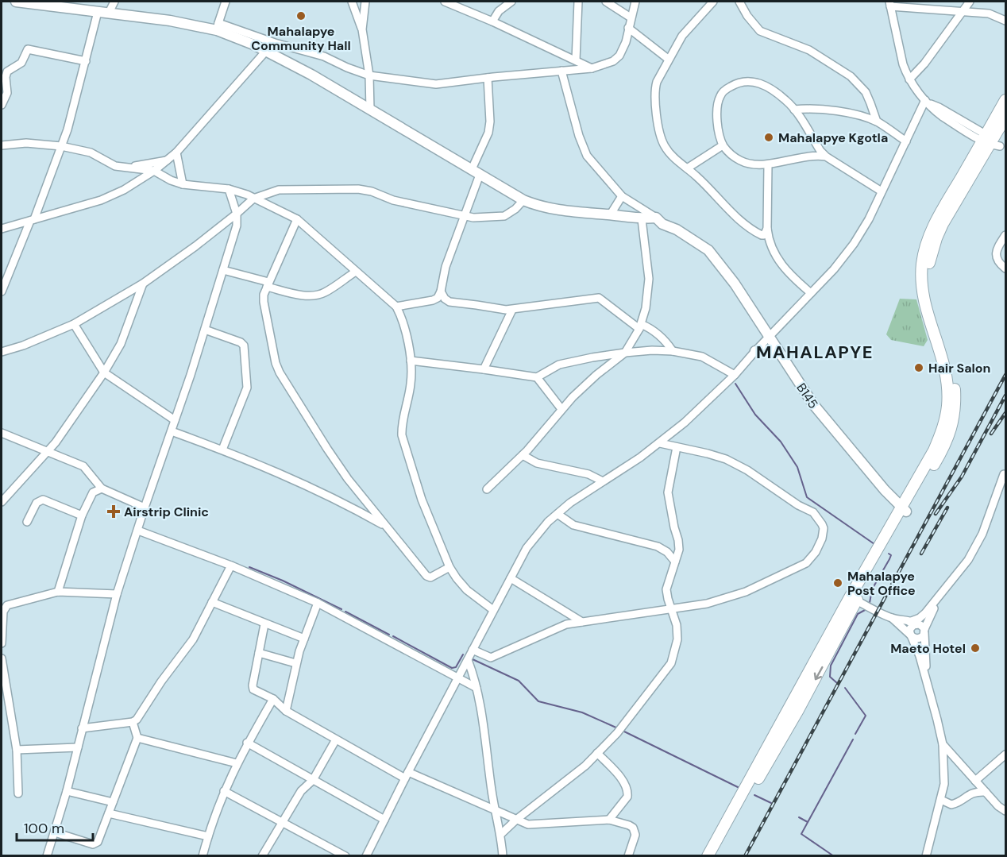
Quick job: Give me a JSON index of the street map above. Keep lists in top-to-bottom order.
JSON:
{
  "streets": {
    "main road": ["B145"]
  },
  "districts": ["MAHALAPYE"],
  "places": {
    "other": [
      "Mahalapye Community Hall",
      "Mahalapye Kgotla",
      "Hair Salon",
      "Mahalapye Post Office",
      "Maeto Hotel"
    ],
    "health": ["Airstrip Clinic"]
  },
  "scale_bar": "100 m"
}
